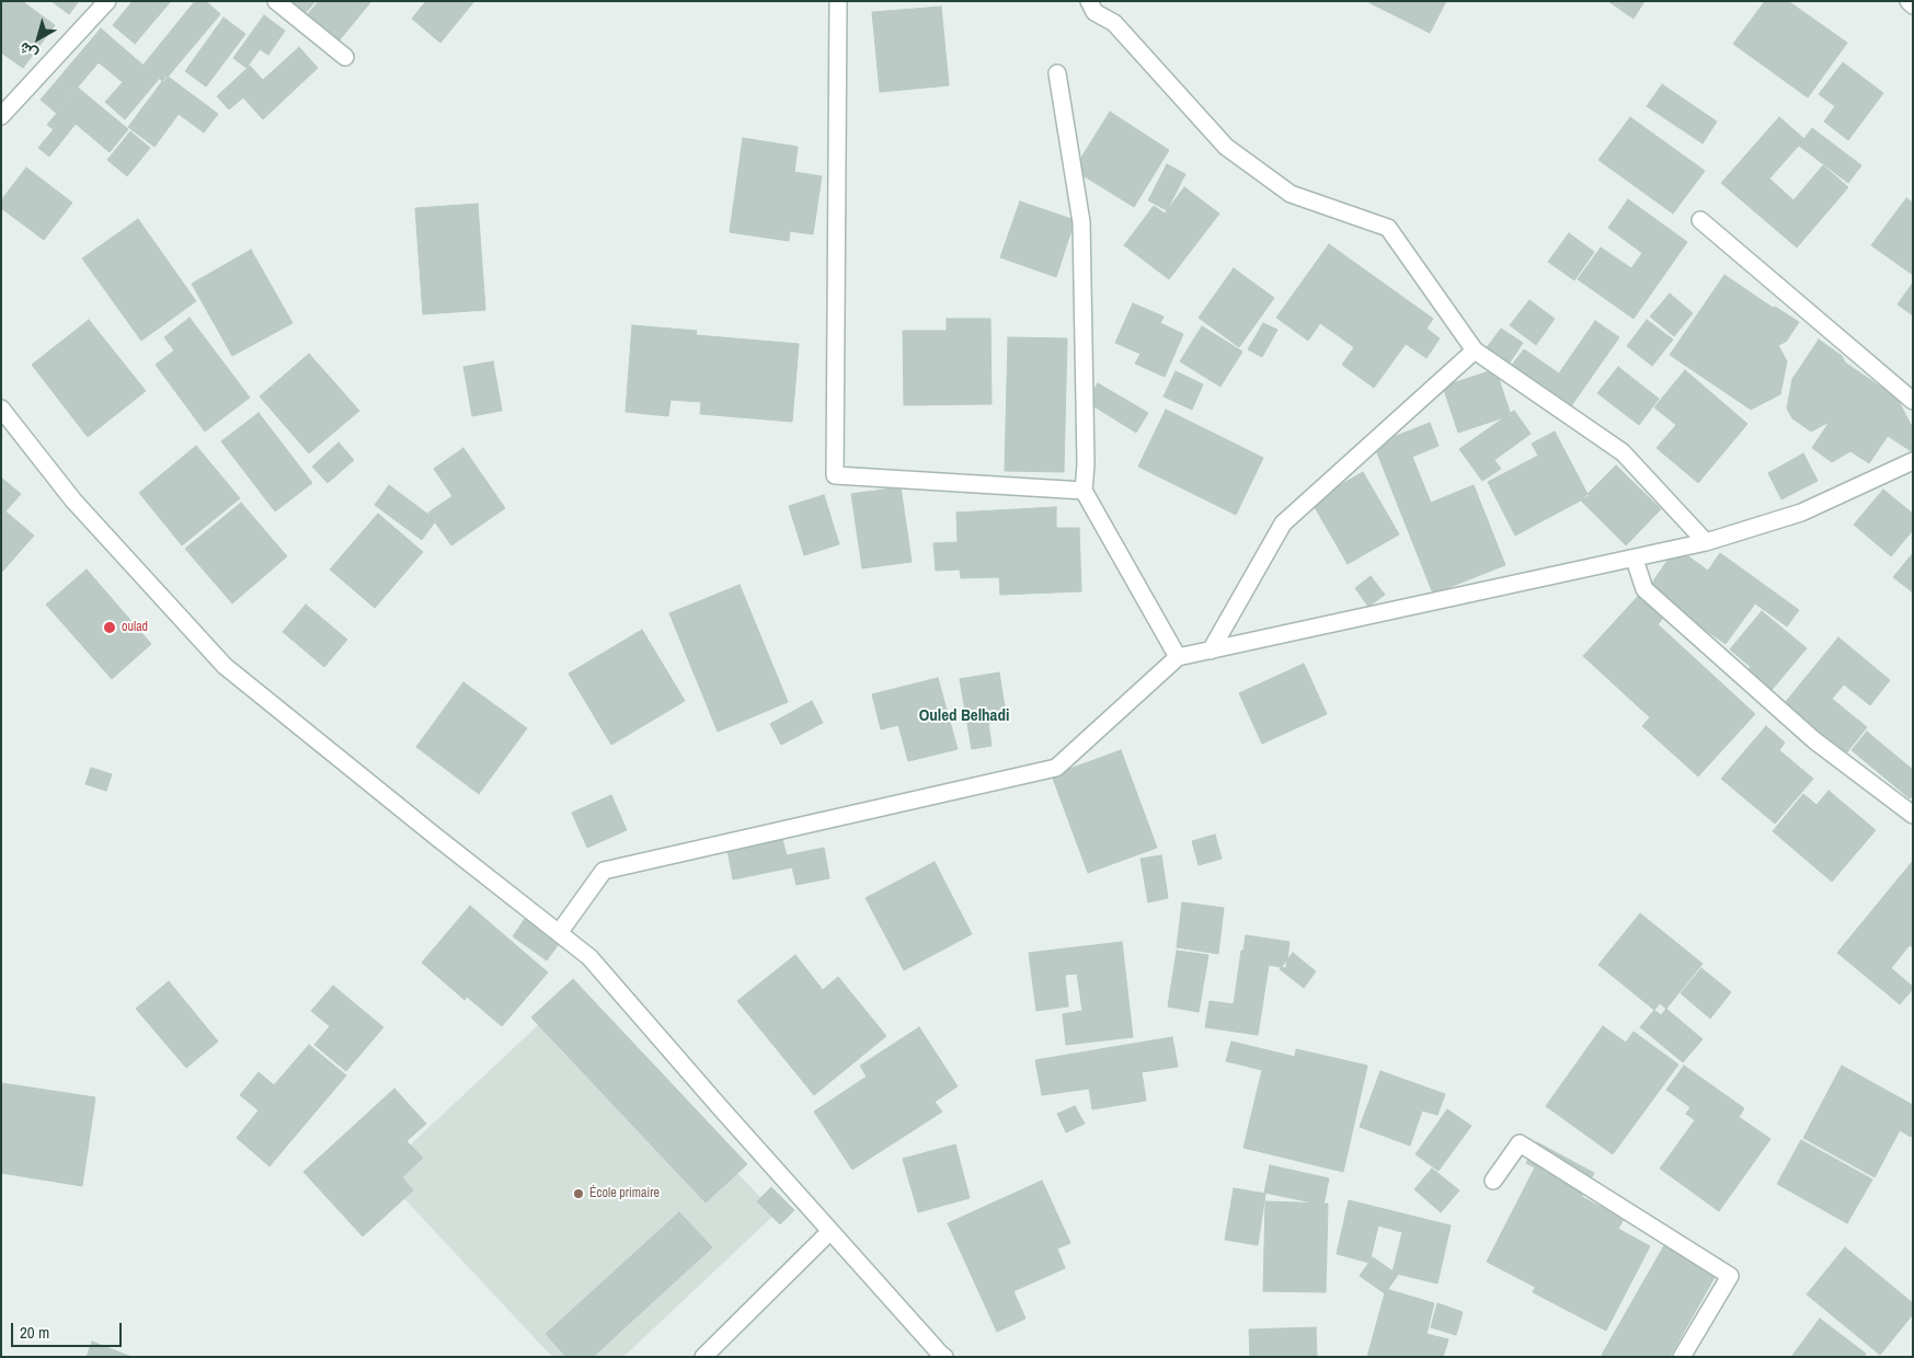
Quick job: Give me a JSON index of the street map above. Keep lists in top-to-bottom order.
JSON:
{
  "districts": ["Ouled Belhadi"],
  "places": ["oulad", "École primaire"],
  "scale_bar": "20 m",
  "north": "bottom left"
}
